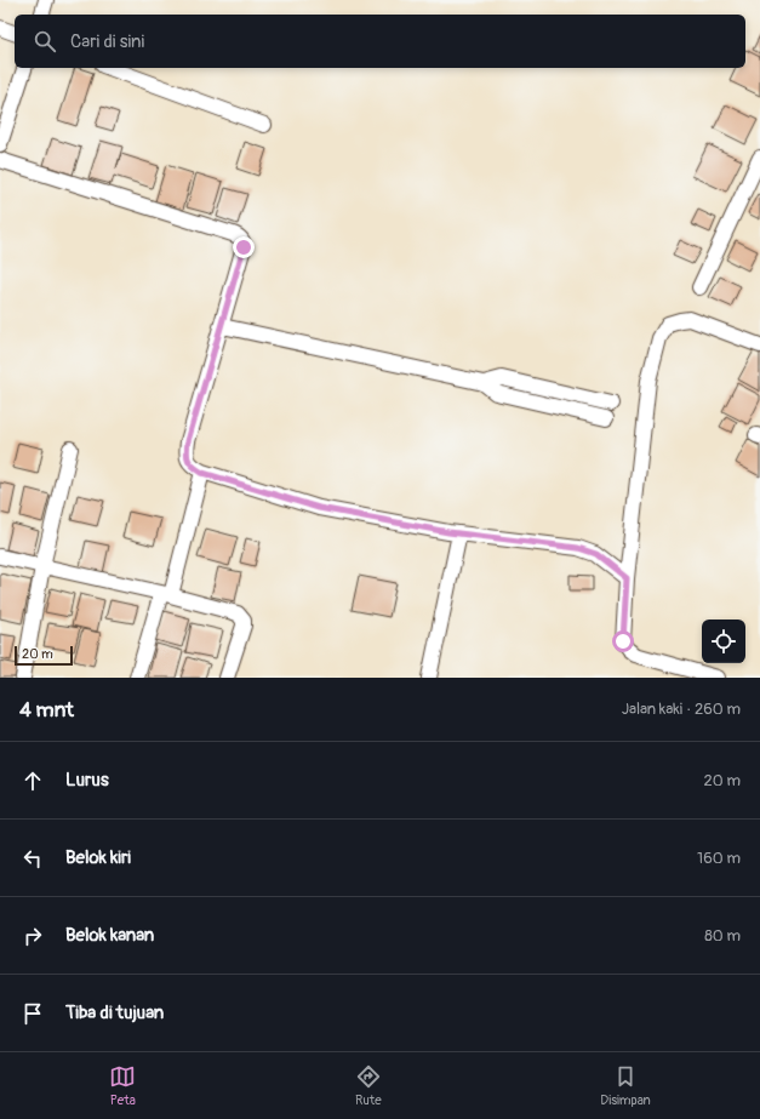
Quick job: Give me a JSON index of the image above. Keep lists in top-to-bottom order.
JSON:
{
  "scale_bar": "20 m",
  "page": {
    "search": "Cari di sini",
    "scale": "20 m",
    "heading": ["4 mnt", "Jalan kaki · 260 m"],
    "list": [
      ["Lurus", "20 m"],
      ["Belok kiri", "160 m"],
      ["Belok kanan", "80 m"],
      "Tiba di tujuan"
    ],
    "nav": ["Peta", "Rute", "Disimpan"]
  }
}
